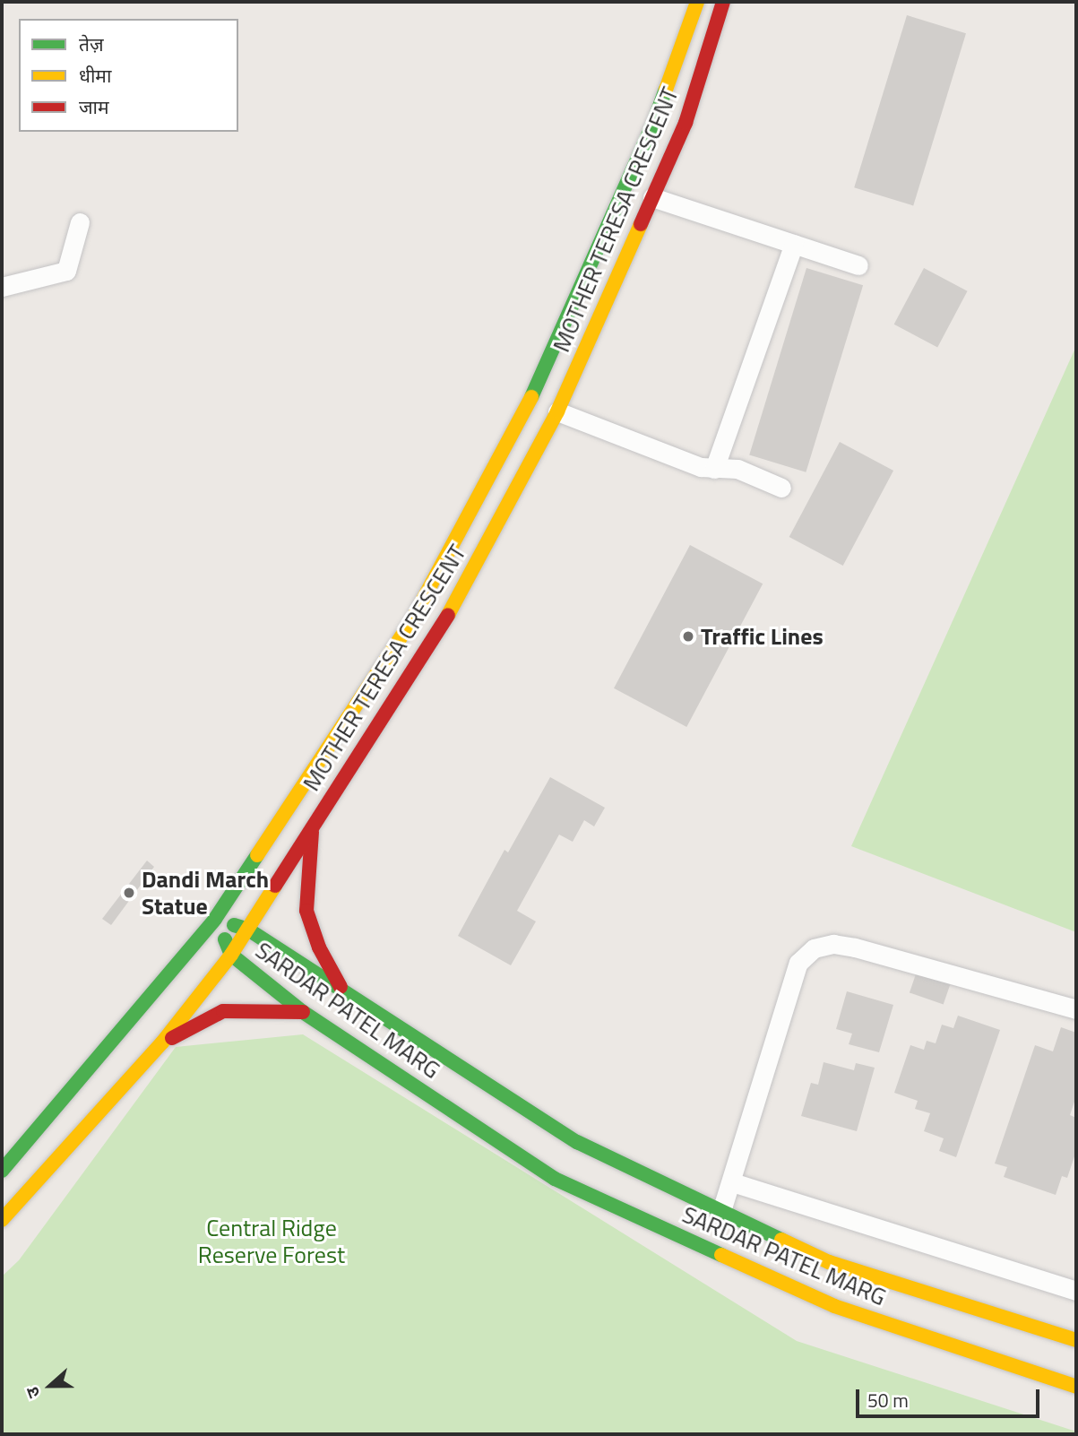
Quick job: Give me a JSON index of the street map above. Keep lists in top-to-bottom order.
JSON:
{
  "streets": {
    "main road": ["MOTHER TERESA CRESCENT", "SARDAR PATEL MARG"]
  },
  "crossings": [
    ["MOTHER TERESA CRESCENT", "SARDAR PATEL MARG"]
  ],
  "parks": ["Central Ridge Reserve Forest"],
  "places": ["Traffic Lines", "Dandi March Statue"],
  "legend": ["तेज़", "धीमा", "जाम"],
  "scale_bar": "50 m",
  "north": "left"
}
